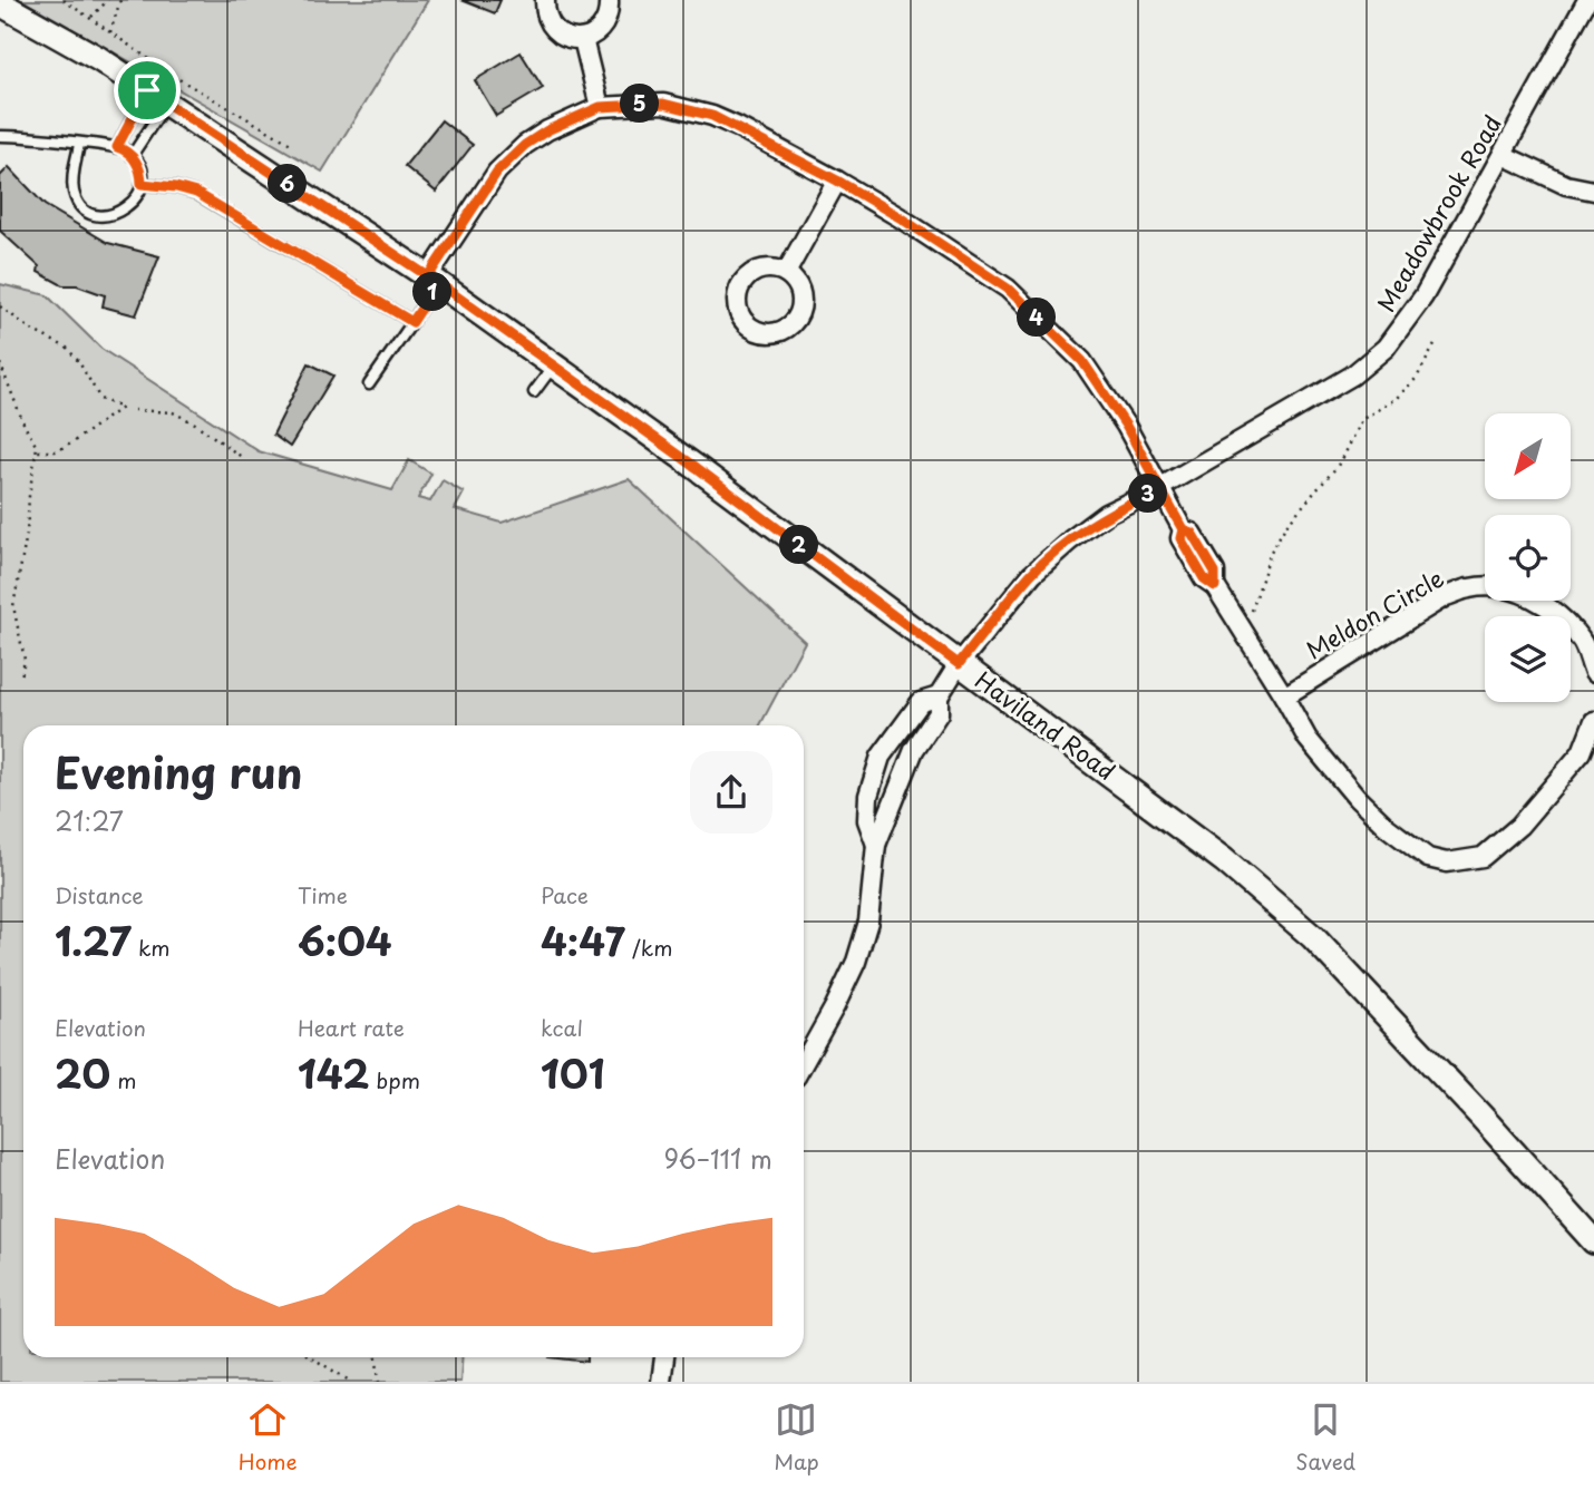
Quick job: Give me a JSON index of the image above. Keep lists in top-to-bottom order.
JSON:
{
  "streets": {
    "street": ["Meadowbrook Road", "Meldon Circle", "Haviland Road"]
  },
  "crossings": [
    ["Meadowbrook Road", "Haviland Road"]
  ],
  "north": "bottom left",
  "page": {
    "pins": [
      "5",
      "6",
      "1",
      "4",
      "3",
      "2"
    ],
    "heading": ["Evening run", "21:27"],
    "stats": [
      ["Distance", "1.27 km"],
      ["Time", "6:04"],
      ["Pace", "4:47 /km"],
      ["Elevation", "20 m"],
      ["Heart rate", "142 bpm"],
      ["kcal", "101"]
    ],
    "chart": ["Elevation", "96–111 m"],
    "tabs": ["Home", "Map", "Saved"]
  }
}
